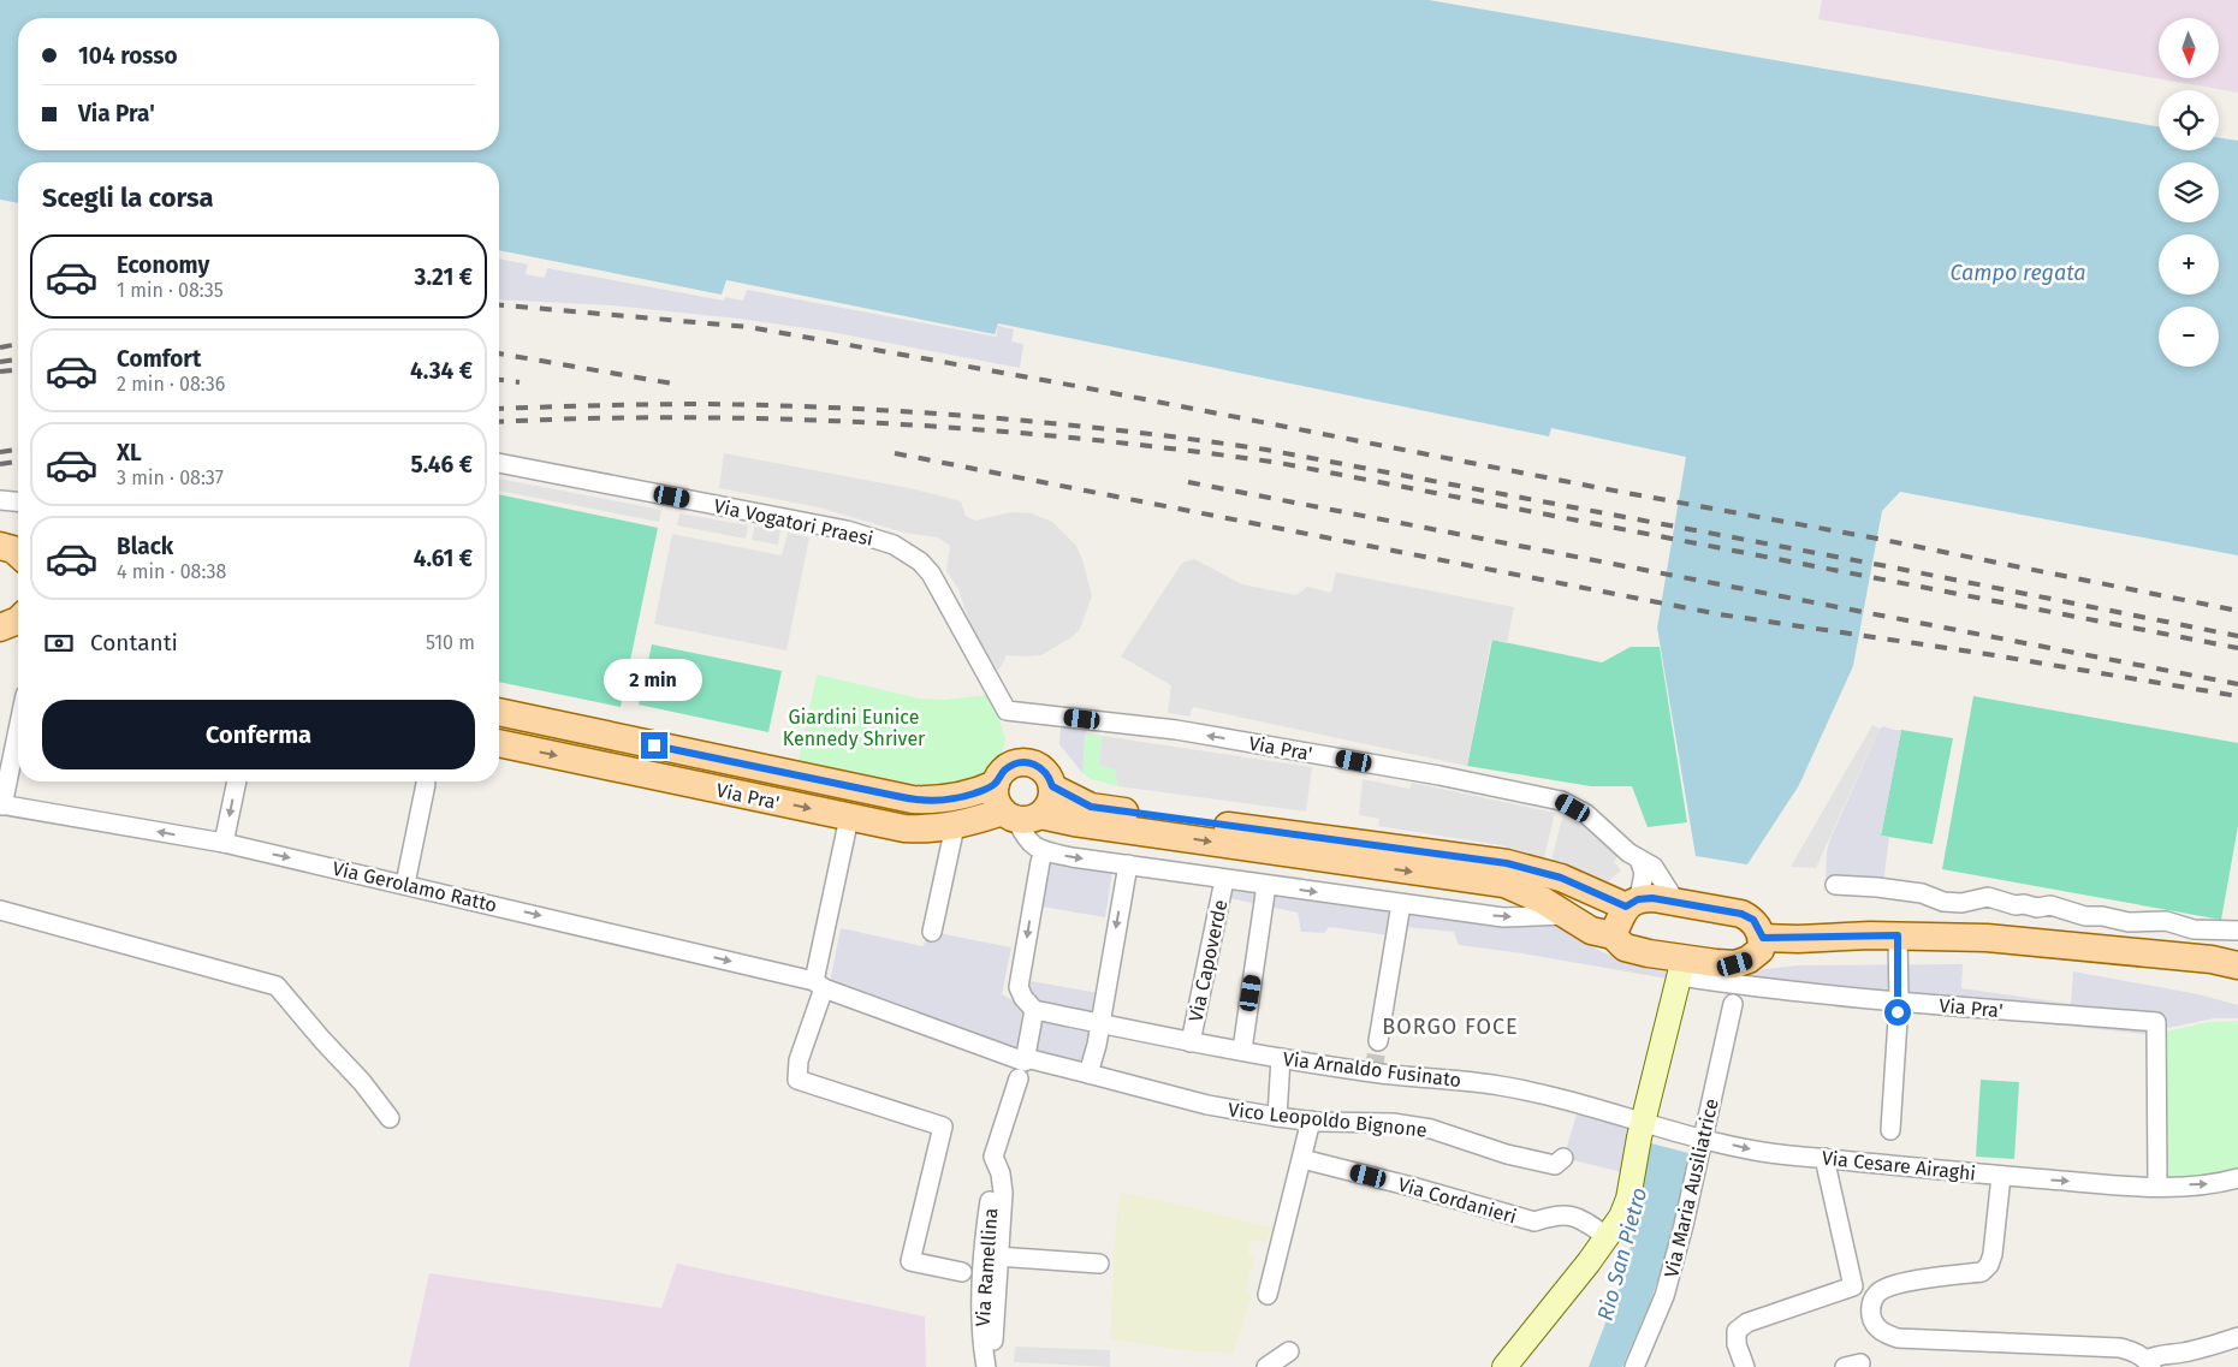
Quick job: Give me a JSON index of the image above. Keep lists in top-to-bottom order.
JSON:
{
  "streets": {
    "main road": ["Via Pra'"],
    "street": [
      "Via Vogatori Praesi",
      "Via Gerolamo Ratto",
      "Via Capoverde",
      "Via Arnaldo Fusinato",
      "Vico Leopoldo Bignone",
      "Via Cesare Airaghi",
      "Via Maria Ausiliatrice",
      "Via Cordanieri",
      "Via Ramellina"
    ]
  },
  "crossings": [
    ["Via Vogatori Praesi", "Via Pra'"],
    ["Via Pra'", "Via Cesare Airaghi"],
    ["Via Gerolamo Ratto", "Vico Leopoldo Bignone"],
    ["Via Gerolamo Ratto", "Via Ramellina"],
    ["Via Capoverde", "Via Arnaldo Fusinato"],
    ["Via Arnaldo Fusinato", "Via Cesare Airaghi"],
    ["Via Arnaldo Fusinato", "Via Ramellina"],
    ["Vico Leopoldo Bignone", "Via Ramellina"],
    ["Via Cesare Airaghi", "Via Maria Ausiliatrice"]
  ],
  "one_way": ["Via Cesare Airaghi"],
  "districts": ["BORGO FOCE"],
  "water": ["Campo regata", "Rio San Pietro"],
  "parks": ["Giardini Eunice Kennedy Shriver"],
  "north": "bottom",
  "page": {
    "map_buttons": ["+", "−"],
    "banner": ["104 rosso", "Via Pra'"],
    "heading": "Scegli la corsa",
    "list": [
      {
        "name": "Economy",
        "note": "1 min · 08:35",
        "value": "3.21 €"
      },
      {
        "name": "Comfort",
        "note": "2 min · 08:36",
        "value": "4.34 €"
      },
      {
        "name": "XL",
        "note": "3 min · 08:37",
        "value": "5.46 €"
      },
      {
        "name": "Black",
        "note": "4 min · 08:38",
        "value": "4.61 €"
      }
    ],
    "pay": ["Contanti", "510 m"],
    "bubble": "2 min",
    "buttons": "Conferma"
  }
}
